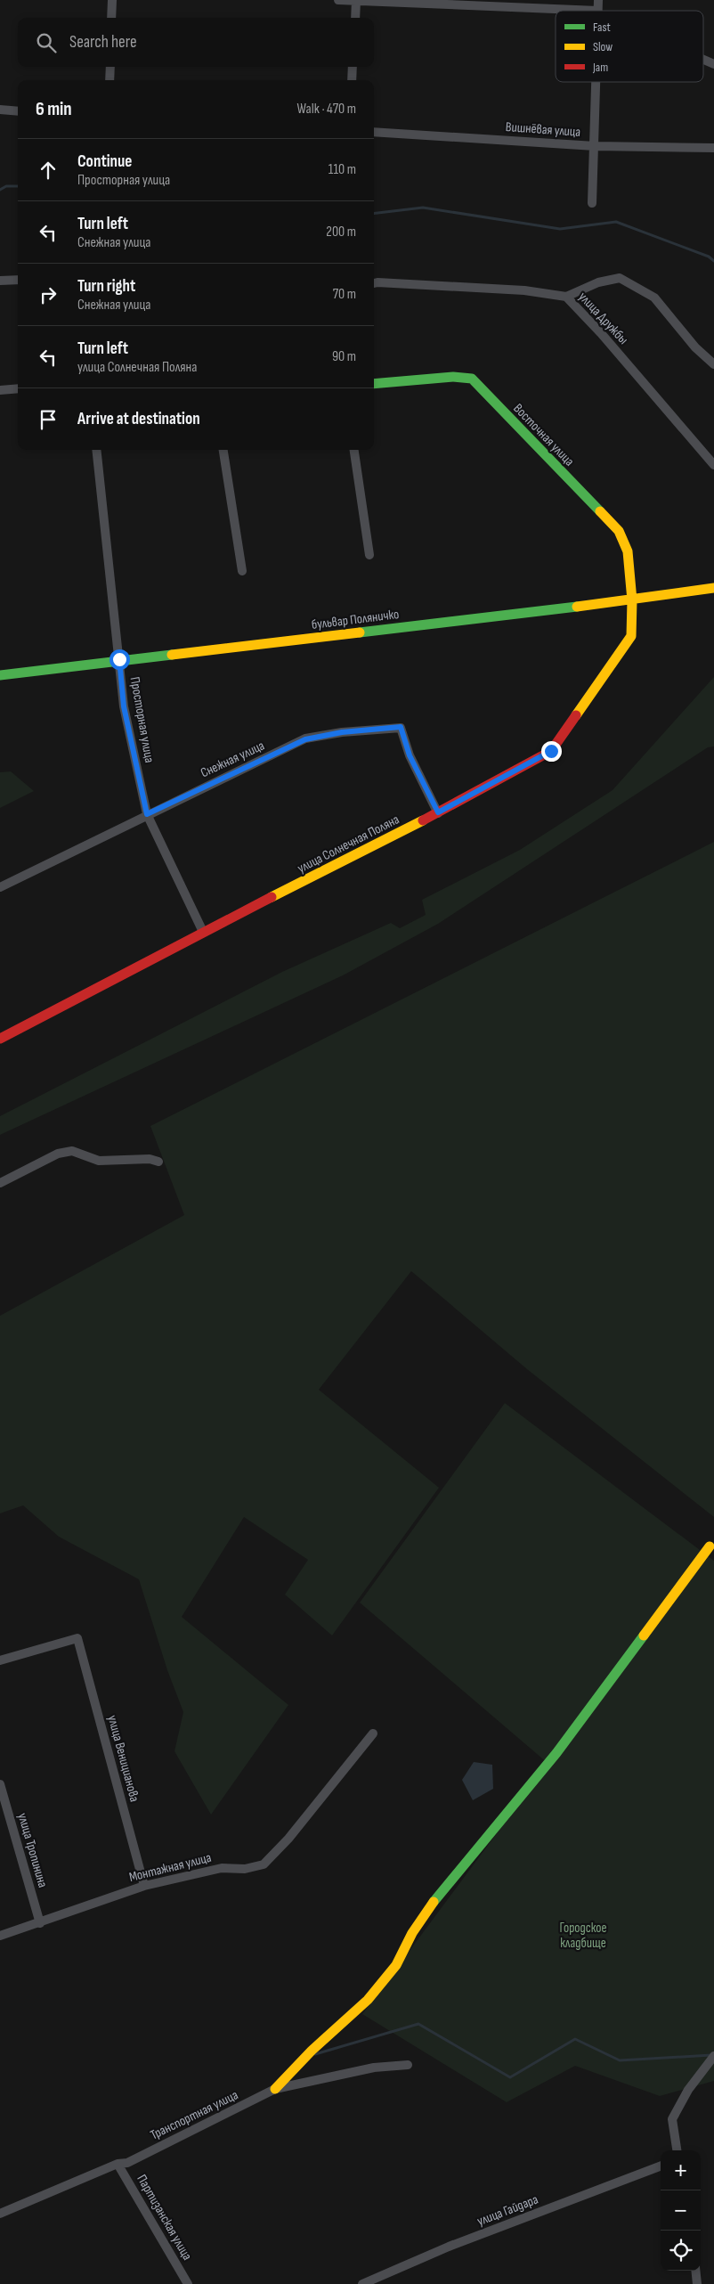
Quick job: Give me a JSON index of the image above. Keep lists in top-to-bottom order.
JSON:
{
  "streets": {
    "street": [
      "Вишнёвая улица",
      "улица Дружбы",
      "Восточная улица",
      "бульвар Поляничко",
      "Просторная улица",
      "Снежная улица",
      "улица Солнечная Поляна",
      "улица Веницианова",
      "улица Тропинина",
      "Монтажная улица",
      "Транспортная улица",
      "улица Гайдара",
      "Партизанская улица"
    ]
  },
  "crossings": [
    ["Восточная улица", "бульвар Поляничко"],
    ["Восточная улица", "улица Солнечная Поляна"],
    ["бульвар Поляничко", "Просторная улица"],
    ["бульвар Поляничко", "улица Солнечная Поляна"],
    ["Просторная улица", "Снежная улица"],
    ["Просторная улица", "улица Солнечная Поляна"],
    ["Снежная улица", "улица Солнечная Поляна"],
    ["улица Веницианова", "Монтажная улица"],
    ["улица Тропинина", "Монтажная улица"],
    ["Транспортная улица", "Партизанская улица"]
  ],
  "parks": ["Городское кладбище"],
  "legend": ["Fast", "Slow", "Jam"],
  "page": {
    "search": "Search here",
    "heading": ["6 min", "Walk · 470 m"],
    "list": [
      ["Continue", "Просторная улица", "110 m"],
      ["Turn left", "Снежная улица", "200 m"],
      ["Turn right", "Снежная улица", "70 m"],
      ["Turn left", "улица Солнечная Поляна", "90 m"],
      "Arrive at destination"
    ],
    "map_buttons": ["+", "−"]
  }
}
